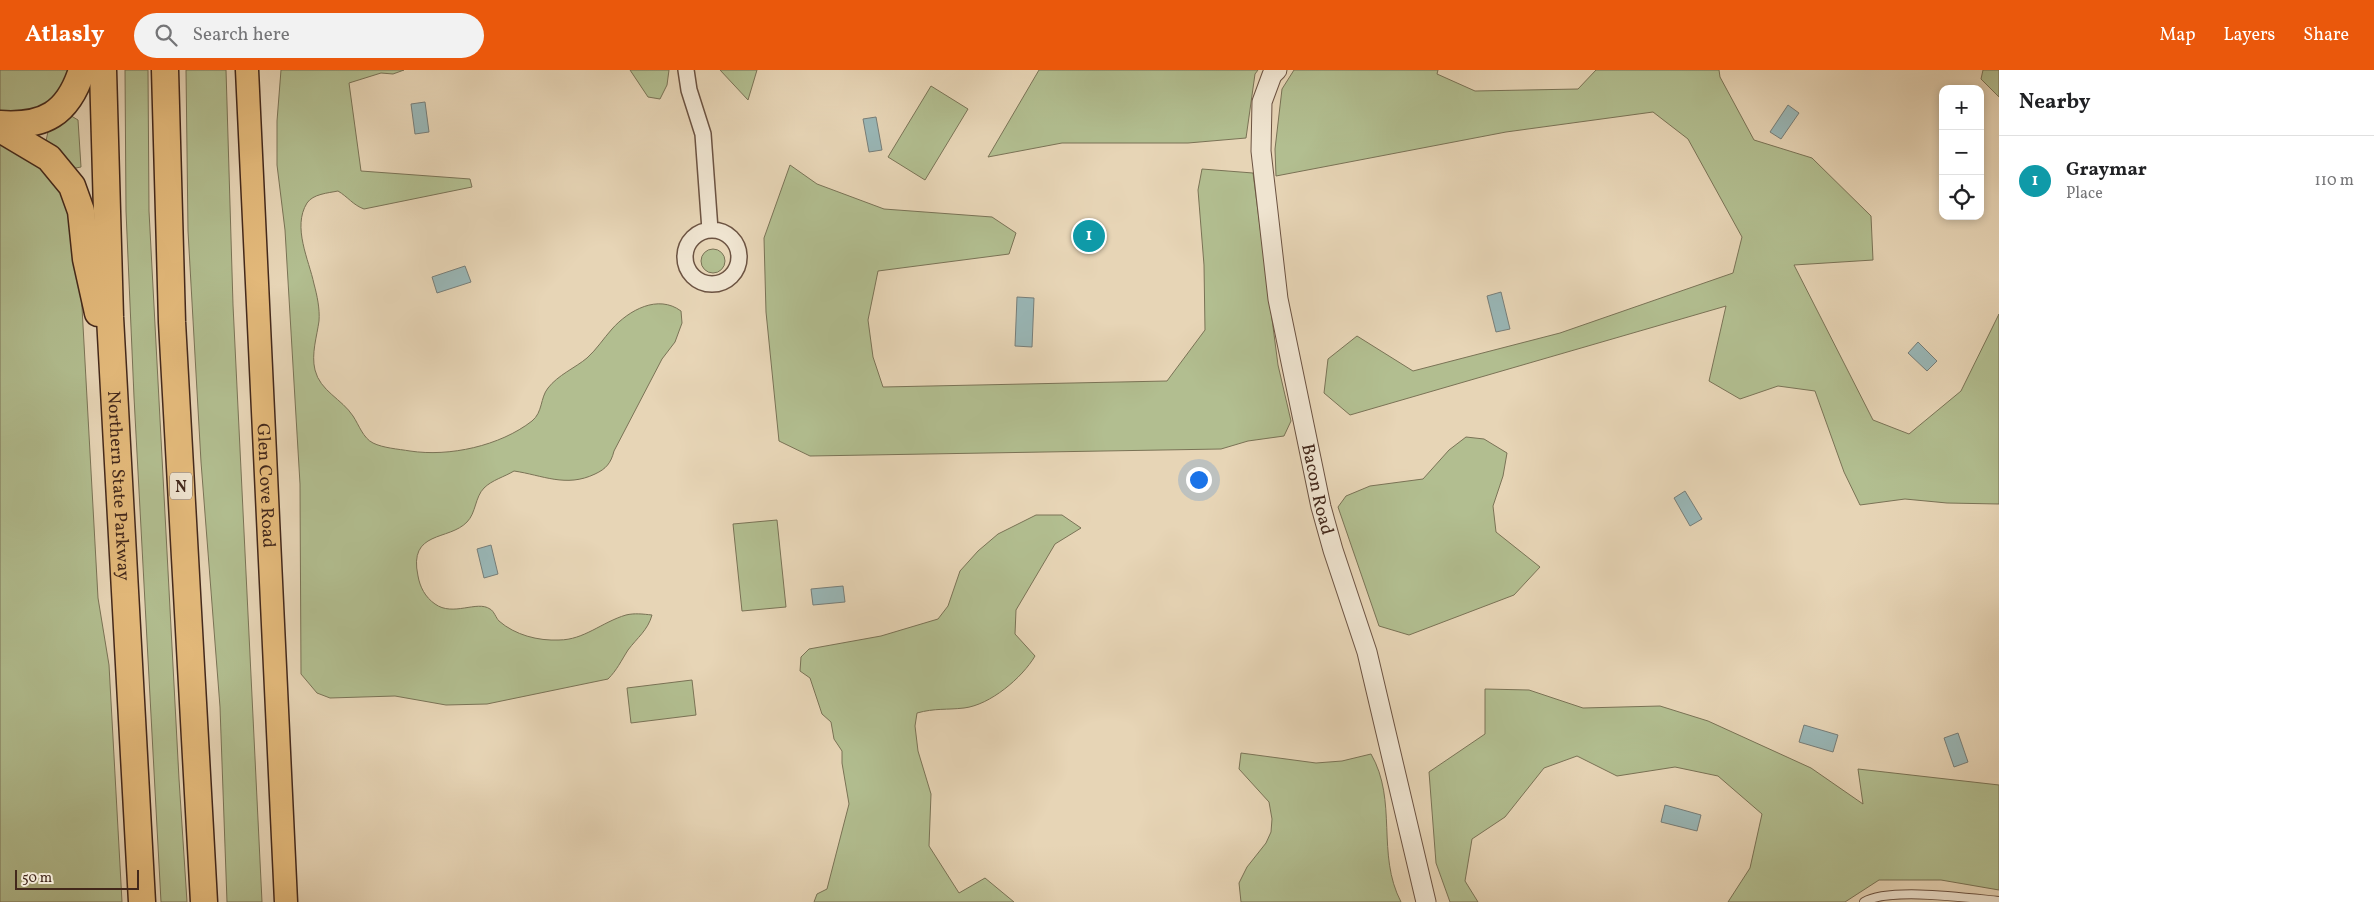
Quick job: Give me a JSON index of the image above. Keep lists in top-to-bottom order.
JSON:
{
  "streets": {
    "highway": ["Northern State Parkway", "N"],
    "main road": ["Glen Cove Road"],
    "street": ["Bacon Road"]
  },
  "scale_bar": "50 m",
  "page": {
    "header": "Atlasly",
    "search": "Search here",
    "nav": ["Map", "Layers", "Share"],
    "heading": "Nearby",
    "map_buttons": ["+", "−"],
    "list": [
      {
        "mark": "1",
        "name": "Graymar",
        "note": "Place",
        "value": "110 m"
      }
    ],
    "pins": "1",
    "scale": "50 m"
  }
}
